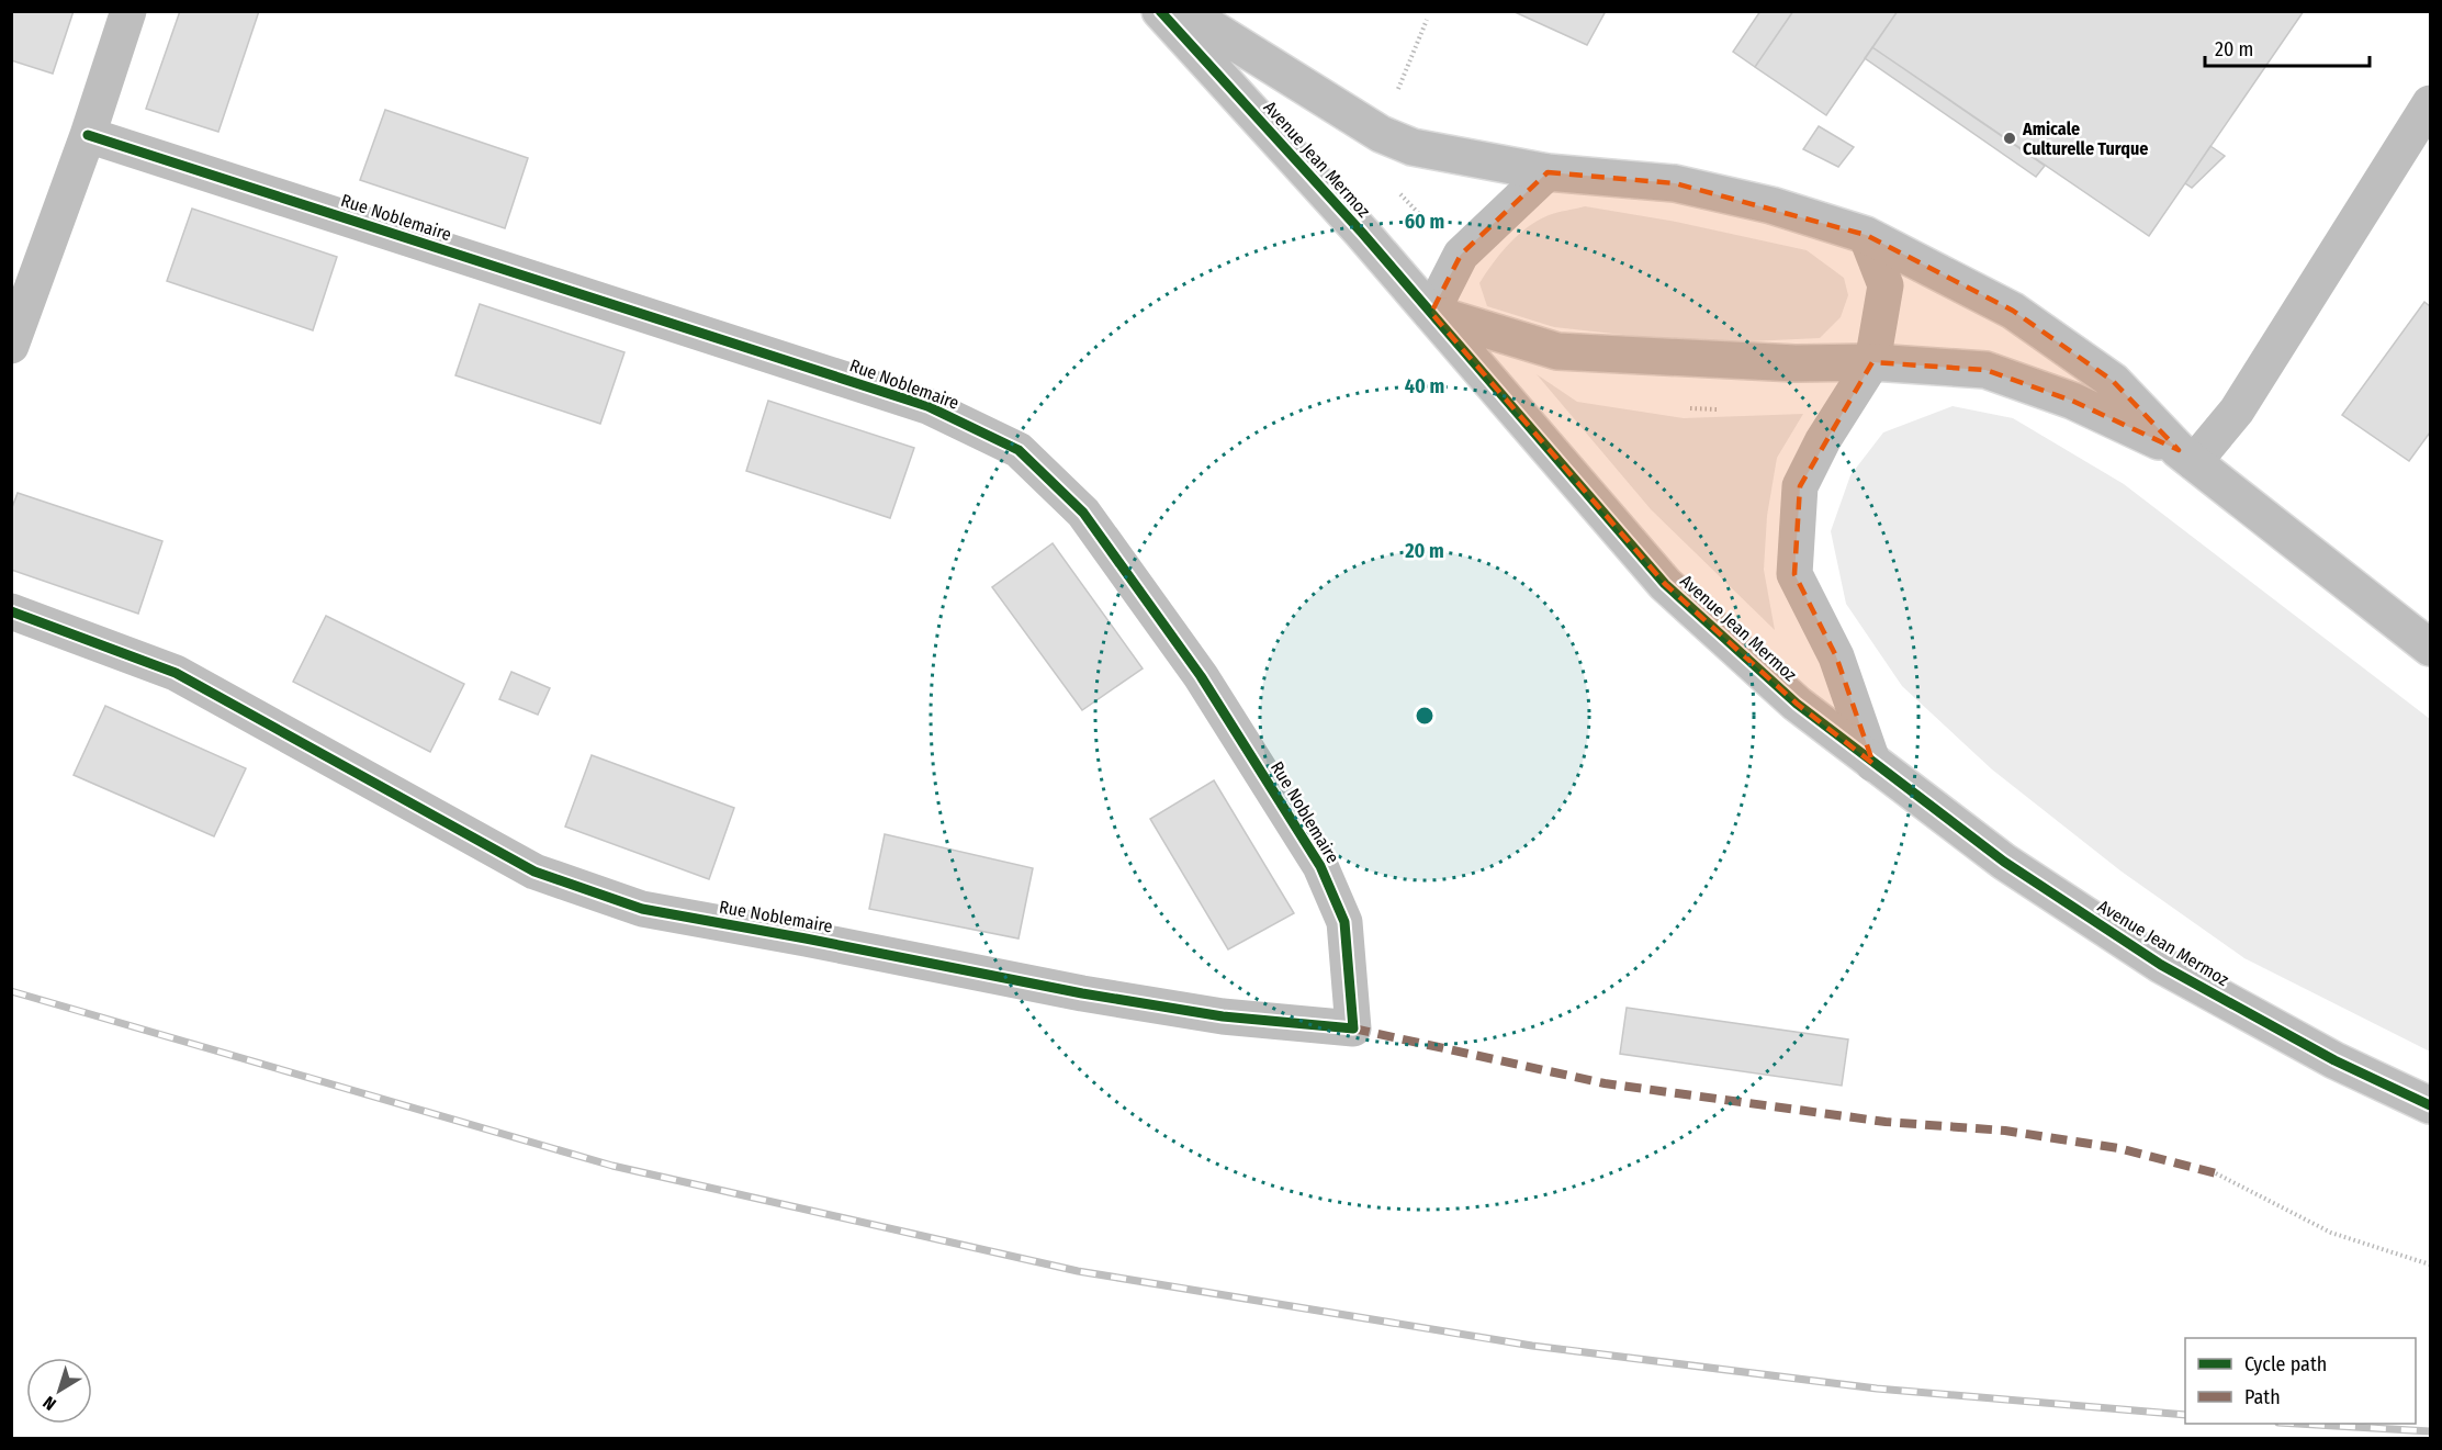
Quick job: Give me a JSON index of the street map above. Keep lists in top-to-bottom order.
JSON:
{
  "streets": {
    "street": ["Avenue Jean Mermoz", "Rue Noblemaire"]
  },
  "places": ["Amicale Culturelle Turque"],
  "legend": ["Cycle path", "Path"],
  "scale_bar": "20 m",
  "north": "bottom left",
  "rings": ["60 m", "40 m", "20 m"]
}
